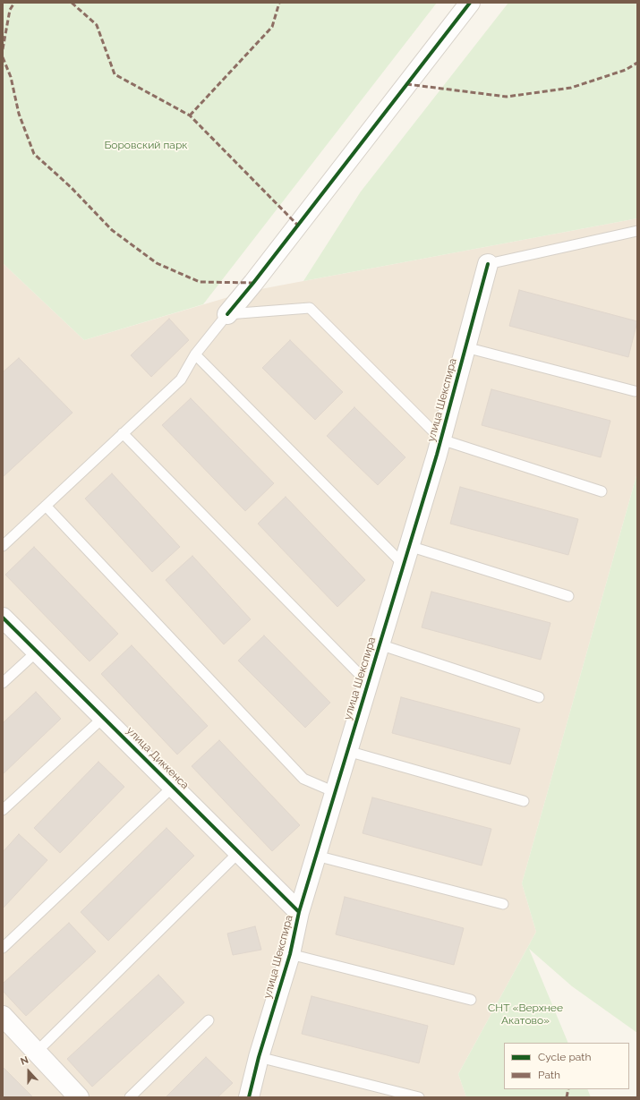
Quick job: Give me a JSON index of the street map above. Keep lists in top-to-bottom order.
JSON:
{
  "streets": {
    "street": ["улица Шекспира", "улица Диккенса"]
  },
  "crossings": [
    ["улица Шекспира", "улица Диккенса"]
  ],
  "parks": ["Боровский парк", "СНТ «Верхнее Акатово»"],
  "legend": ["Cycle path", "Path"],
  "north": "top"
}
